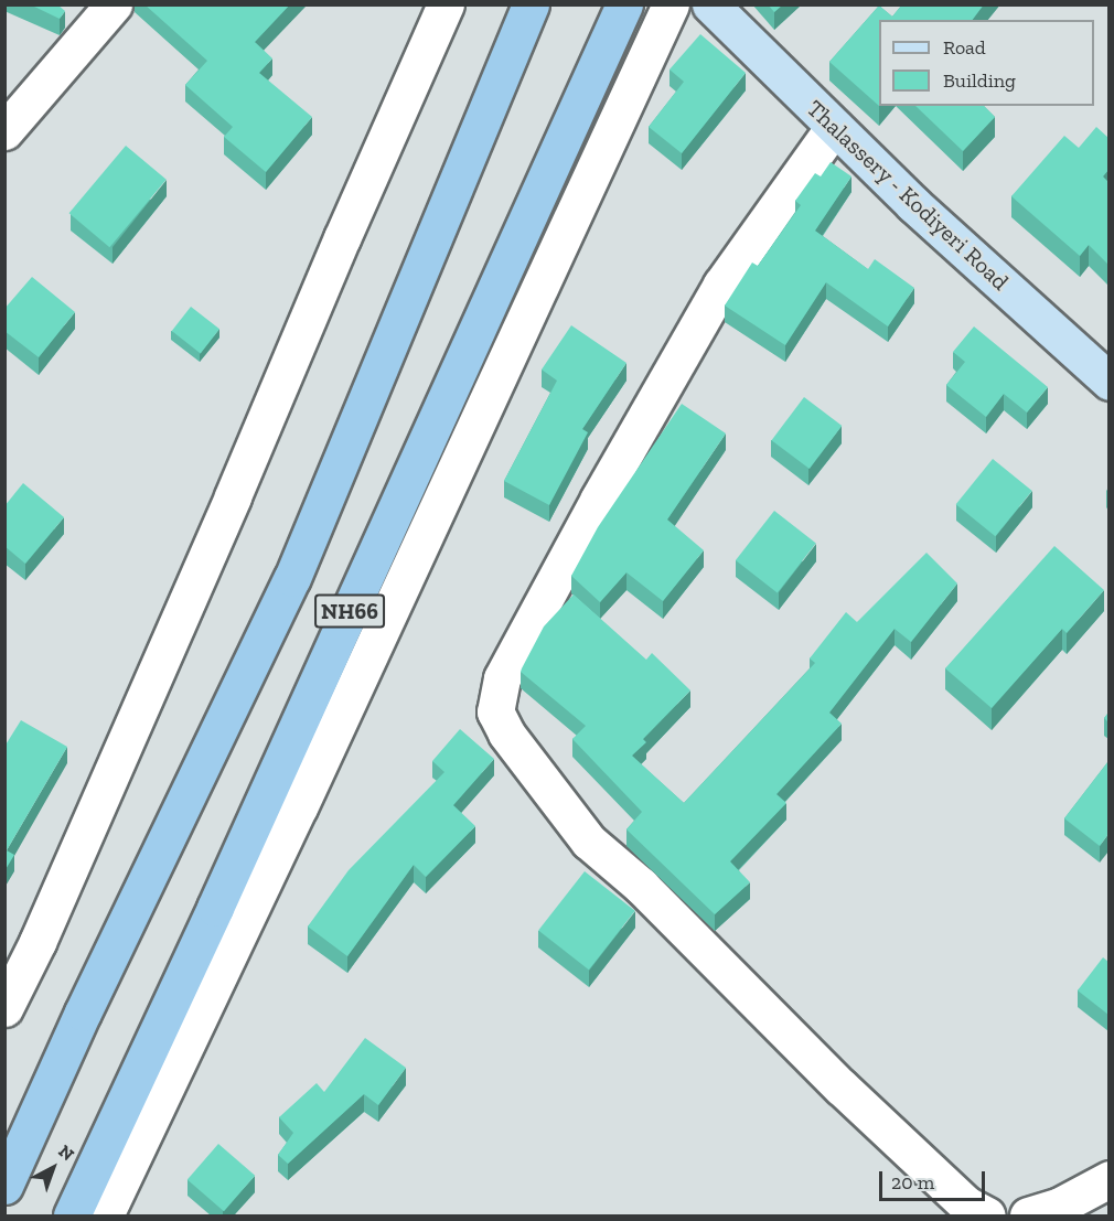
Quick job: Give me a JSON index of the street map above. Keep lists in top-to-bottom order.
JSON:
{
  "streets": {
    "highway": ["NH66"],
    "main road": ["Thalassery - Kodiyeri Road"]
  },
  "legend": ["Road", "Building"],
  "scale_bar": "20 m",
  "north": "top right"
}
